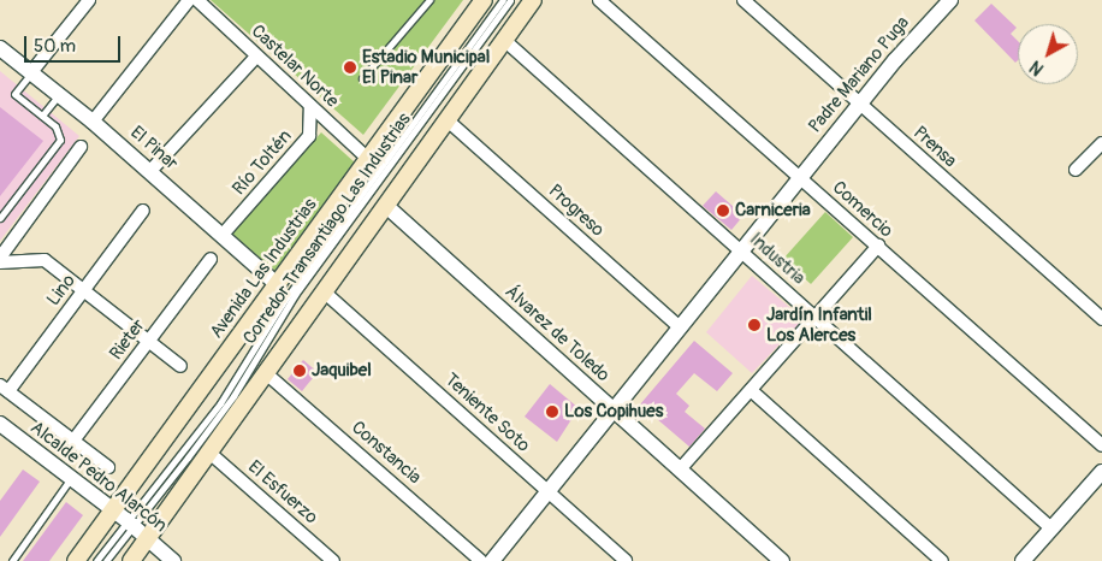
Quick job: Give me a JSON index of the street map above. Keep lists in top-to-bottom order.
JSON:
{
  "streets": {
    "main road": ["Avenida Las Industrias"],
    "street": [
      "Castelar Norte",
      "Padre Mariano Puga",
      "Prensa",
      "El Pinar",
      "Río Toltén",
      "Comercio",
      "Progreso",
      "Industria",
      "Lino",
      "Álvarez de Toledo",
      "Rieter",
      "Teniente Soto",
      "Constancia",
      "Alcalde Pedro Alarcón",
      "El Esfuerzo"
    ],
    "lane": ["Corredor Transantiago Las Industrias"]
  },
  "crossings": [
    ["Castelar Norte", "Río Toltén"],
    ["Castelar Norte", "Avenida Las Industrias"],
    ["Padre Mariano Puga", "Prensa"],
    ["Padre Mariano Puga", "Comercio"],
    ["El Pinar", "Río Toltén"],
    ["El Pinar", "Avenida Las Industrias"],
    ["Corredor Transantiago Las Industrias", "Alcalde Pedro Alarcón"],
    ["Avenida Las Industrias", "Alcalde Pedro Alarcón"]
  ],
  "places": [
    "Estadio Municipal El Pinar",
    "Carniceria",
    "Jardín Infantil Los Alerces",
    "Jaquibel",
    "Los Copihues"
  ],
  "scale_bar": "50 m",
  "north": "bottom left"
}
